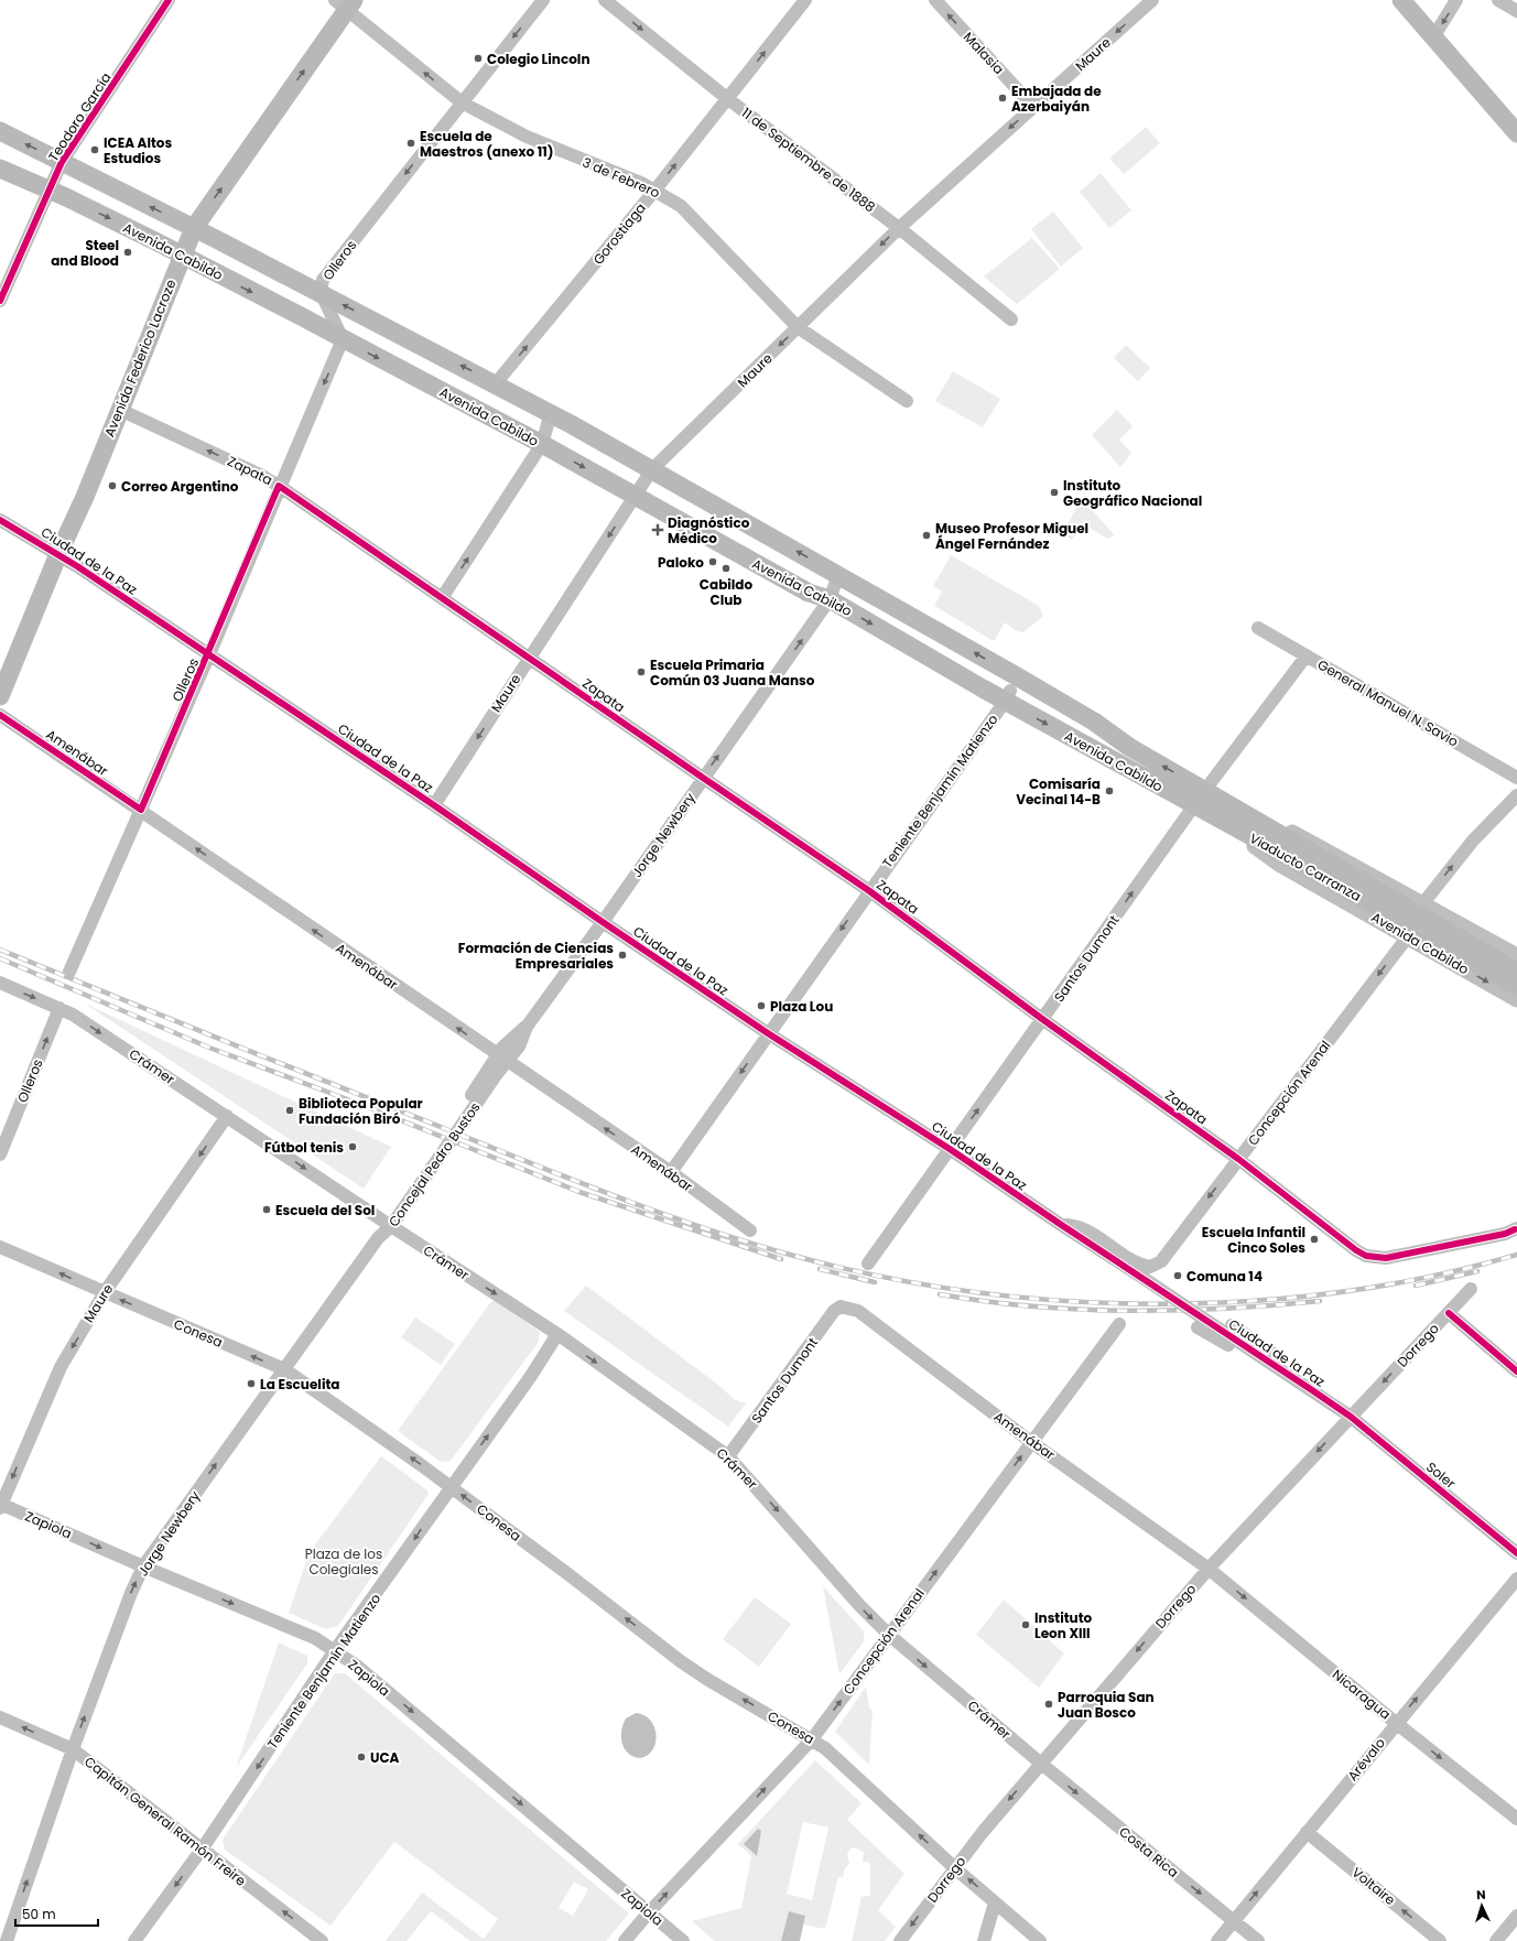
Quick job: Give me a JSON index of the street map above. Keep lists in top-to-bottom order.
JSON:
{
  "streets": {
    "main road": ["Avenida Cabildo", "Avenida Federico Lacroze", "Viaducto Carranza"],
    "street": [
      "Malasia",
      "Maure",
      "Teodoro García",
      "11 de Septiembre de 1888",
      "3 de Febrero",
      "Gorostiaga",
      "Olleros",
      "Zapata",
      "Ciudad de la Paz",
      "General Manuel N. Savio",
      "Amenábar",
      "Teniente Benjamín Matienzo",
      "Jorge Newbery",
      "Santos Dumont",
      "Crámer",
      "Concepción Arenal",
      "Concejal Pedro Bustos",
      "Conesa",
      "Dorrego",
      "Soler",
      "Zapiola",
      "Nicaragua",
      "Arévalo",
      "Capitán General Ramón Freire",
      "Costa Rica",
      "Voltaire"
    ]
  },
  "crossings": [
    ["Malasia", "Maure"],
    ["Maure", "11 de Septiembre de 1888"],
    ["Maure", "3 de Febrero"],
    ["Maure", "Avenida Cabildo"],
    ["Maure", "Zapata"],
    ["Maure", "Ciudad de la Paz"],
    ["Maure", "Crámer"],
    ["Maure", "Conesa"],
    ["Maure", "Zapiola"],
    ["Teodoro García", "Avenida Cabildo"],
    ["11 de Septiembre de 1888", "Gorostiaga"],
    ["3 de Febrero", "Gorostiaga"],
    ["3 de Febrero", "Olleros"],
    ["3 de Febrero", "Avenida Federico Lacroze"],
    ["Gorostiaga", "Avenida Cabildo"],
    ["Avenida Cabildo", "Olleros"],
    ["Avenida Cabildo", "Avenida Federico Lacroze"],
    ["Avenida Cabildo", "Teniente Benjamín Matienzo"],
    ["Avenida Cabildo", "Jorge Newbery"],
    ["Avenida Cabildo", "Viaducto Carranza"],
    ["Avenida Cabildo", "Santos Dumont"],
    ["Avenida Cabildo", "Concepción Arenal"],
    ["Olleros", "Zapata"],
    ["Olleros", "Ciudad de la Paz"],
    ["Olleros", "Amenábar"],
    ["Olleros", "Crámer"],
    ["Avenida Federico Lacroze", "Zapata"],
    ["Avenida Federico Lacroze", "Ciudad de la Paz"],
    ["Zapata", "Teniente Benjamín Matienzo"],
    ["Zapata", "Jorge Newbery"],
    ["Zapata", "Santos Dumont"],
    ["Zapata", "Concepción Arenal"],
    ["Ciudad de la Paz", "Teniente Benjamín Matienzo"],
    ["Ciudad de la Paz", "Jorge Newbery"],
    ["Ciudad de la Paz", "Santos Dumont"],
    ["Ciudad de la Paz", "Concepción Arenal"],
    ["Ciudad de la Paz", "Dorrego"],
    ["Ciudad de la Paz", "Soler"],
    ["General Manuel N. Savio", "Santos Dumont"],
    ["Amenábar", "Teniente Benjamín Matienzo"],
    ["Amenábar", "Jorge Newbery"],
    ["Amenábar", "Santos Dumont"],
    ["Amenábar", "Concepción Arenal"],
    ["Amenábar", "Concejal Pedro Bustos"],
    ["Amenábar", "Dorrego"],
    ["Amenábar", "Nicaragua"],
    ["Teniente Benjamín Matienzo", "Crámer"],
    ["Teniente Benjamín Matienzo", "Conesa"],
    ["Teniente Benjamín Matienzo", "Zapiola"],
    ["Teniente Benjamín Matienzo", "Capitán General Ramón Freire"],
    ["Jorge Newbery", "Concejal Pedro Bustos"],
    ["Jorge Newbery", "Conesa"],
    ["Jorge Newbery", "Zapiola"],
    ["Jorge Newbery", "Capitán General Ramón Freire"],
    ["Viaducto Carranza", "Santos Dumont"],
    ["Santos Dumont", "Crámer"],
    ["Crámer", "Concepción Arenal"],
    ["Crámer", "Concejal Pedro Bustos"],
    ["Crámer", "Dorrego"],
    ["Crámer", "Costa Rica"],
    ["Concepción Arenal", "Conesa"],
    ["Concepción Arenal", "Zapiola"],
    ["Conesa", "Dorrego"],
    ["Dorrego", "Soler"],
    ["Dorrego", "Nicaragua"],
    ["Dorrego", "Costa Rica"],
    ["Nicaragua", "Arévalo"],
    ["Arévalo", "Costa Rica"],
    ["Arévalo", "Voltaire"]
  ],
  "one_way": [
    "Malasia",
    "Maure",
    "Gorostiaga",
    "Amenábar",
    "Jorge Newbery",
    "Santos Dumont",
    "Crámer",
    "Conesa",
    "Dorrego",
    "Zapiola",
    "Nicaragua",
    "Arévalo",
    "Capitán General Ramón Freire",
    "Costa Rica",
    "Voltaire"
  ],
  "parks": ["Plaza de los Colegiales"],
  "places": {
    "other": [
      "Colegio Lincoln",
      "Embajada de Azerbaiyán",
      "Escuela de Maestros (anexo 11)",
      "ICEA Altos Estudios",
      "Steel and Blood",
      "Correo Argentino",
      "Instituto Geográfico Nacional",
      "Museo Profesor Miguel Ángel Fernández",
      "Paloko",
      "Cabildo Club",
      "Escuela Primaria Común 03 Juana Manso",
      "Comisaría Vecinal 14-B",
      "Formación de Ciencias Empresariales",
      "Plaza Lou",
      "Biblioteca Popular Fundación Biró",
      "Fútbol tenis",
      "Escuela del Sol",
      "Escuela Infantil Cinco Soles",
      "Comuna 14",
      "La Escuelita",
      "Instituto Leon XIII",
      "Parroquia San Juan Bosco",
      "UCA"
    ],
    "health": ["Diagnóstico Médico"]
  },
  "scale_bar": "50 m",
  "north": "top"
}
